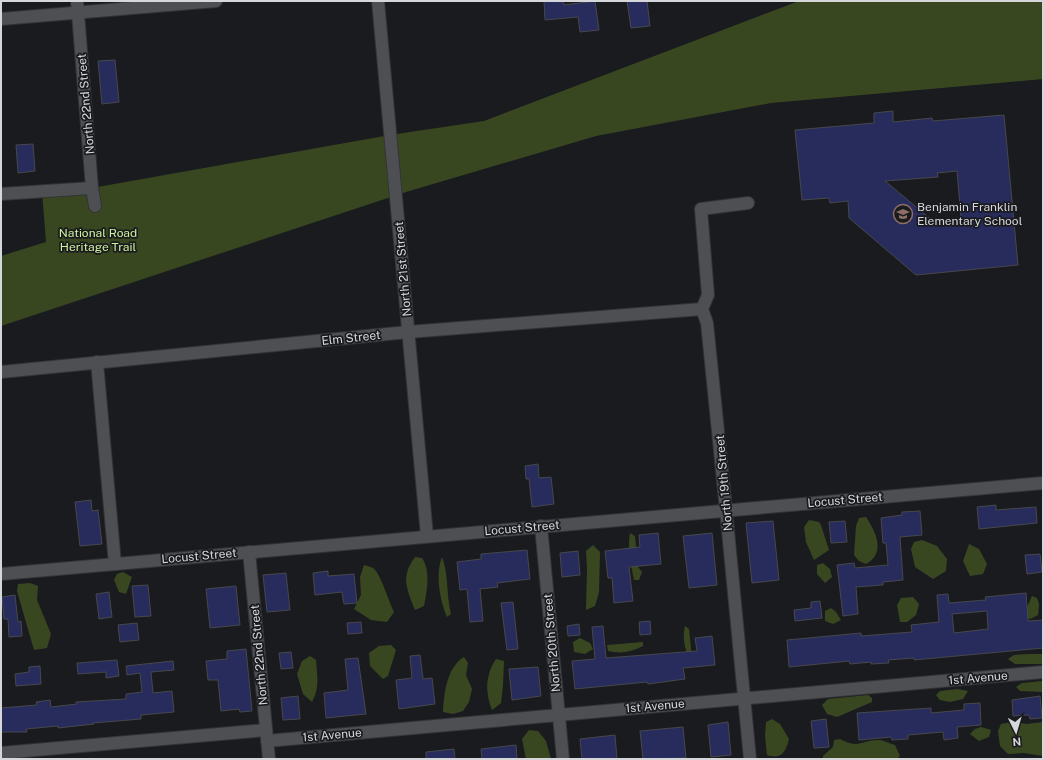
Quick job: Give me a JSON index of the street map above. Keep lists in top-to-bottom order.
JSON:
{
  "streets": {
    "street": [
      "North 22nd Street",
      "North 21st Street",
      "Elm Street",
      "North 19th Street",
      "Locust Street",
      "North 20th Street",
      "1st Avenue"
    ]
  },
  "crossings": [
    ["North 22nd Street", "Locust Street"],
    ["North 22nd Street", "1st Avenue"],
    ["North 21st Street", "Elm Street"],
    ["North 21st Street", "Locust Street"],
    ["Elm Street", "North 19th Street"],
    ["North 19th Street", "Locust Street"],
    ["North 19th Street", "1st Avenue"],
    ["Locust Street", "North 20th Street"],
    ["North 20th Street", "1st Avenue"]
  ],
  "parks": ["National Road Heritage Trail"],
  "places": {
    "school or university": ["Benjamin Franklin Elementary School"]
  },
  "north": "bottom"
}
